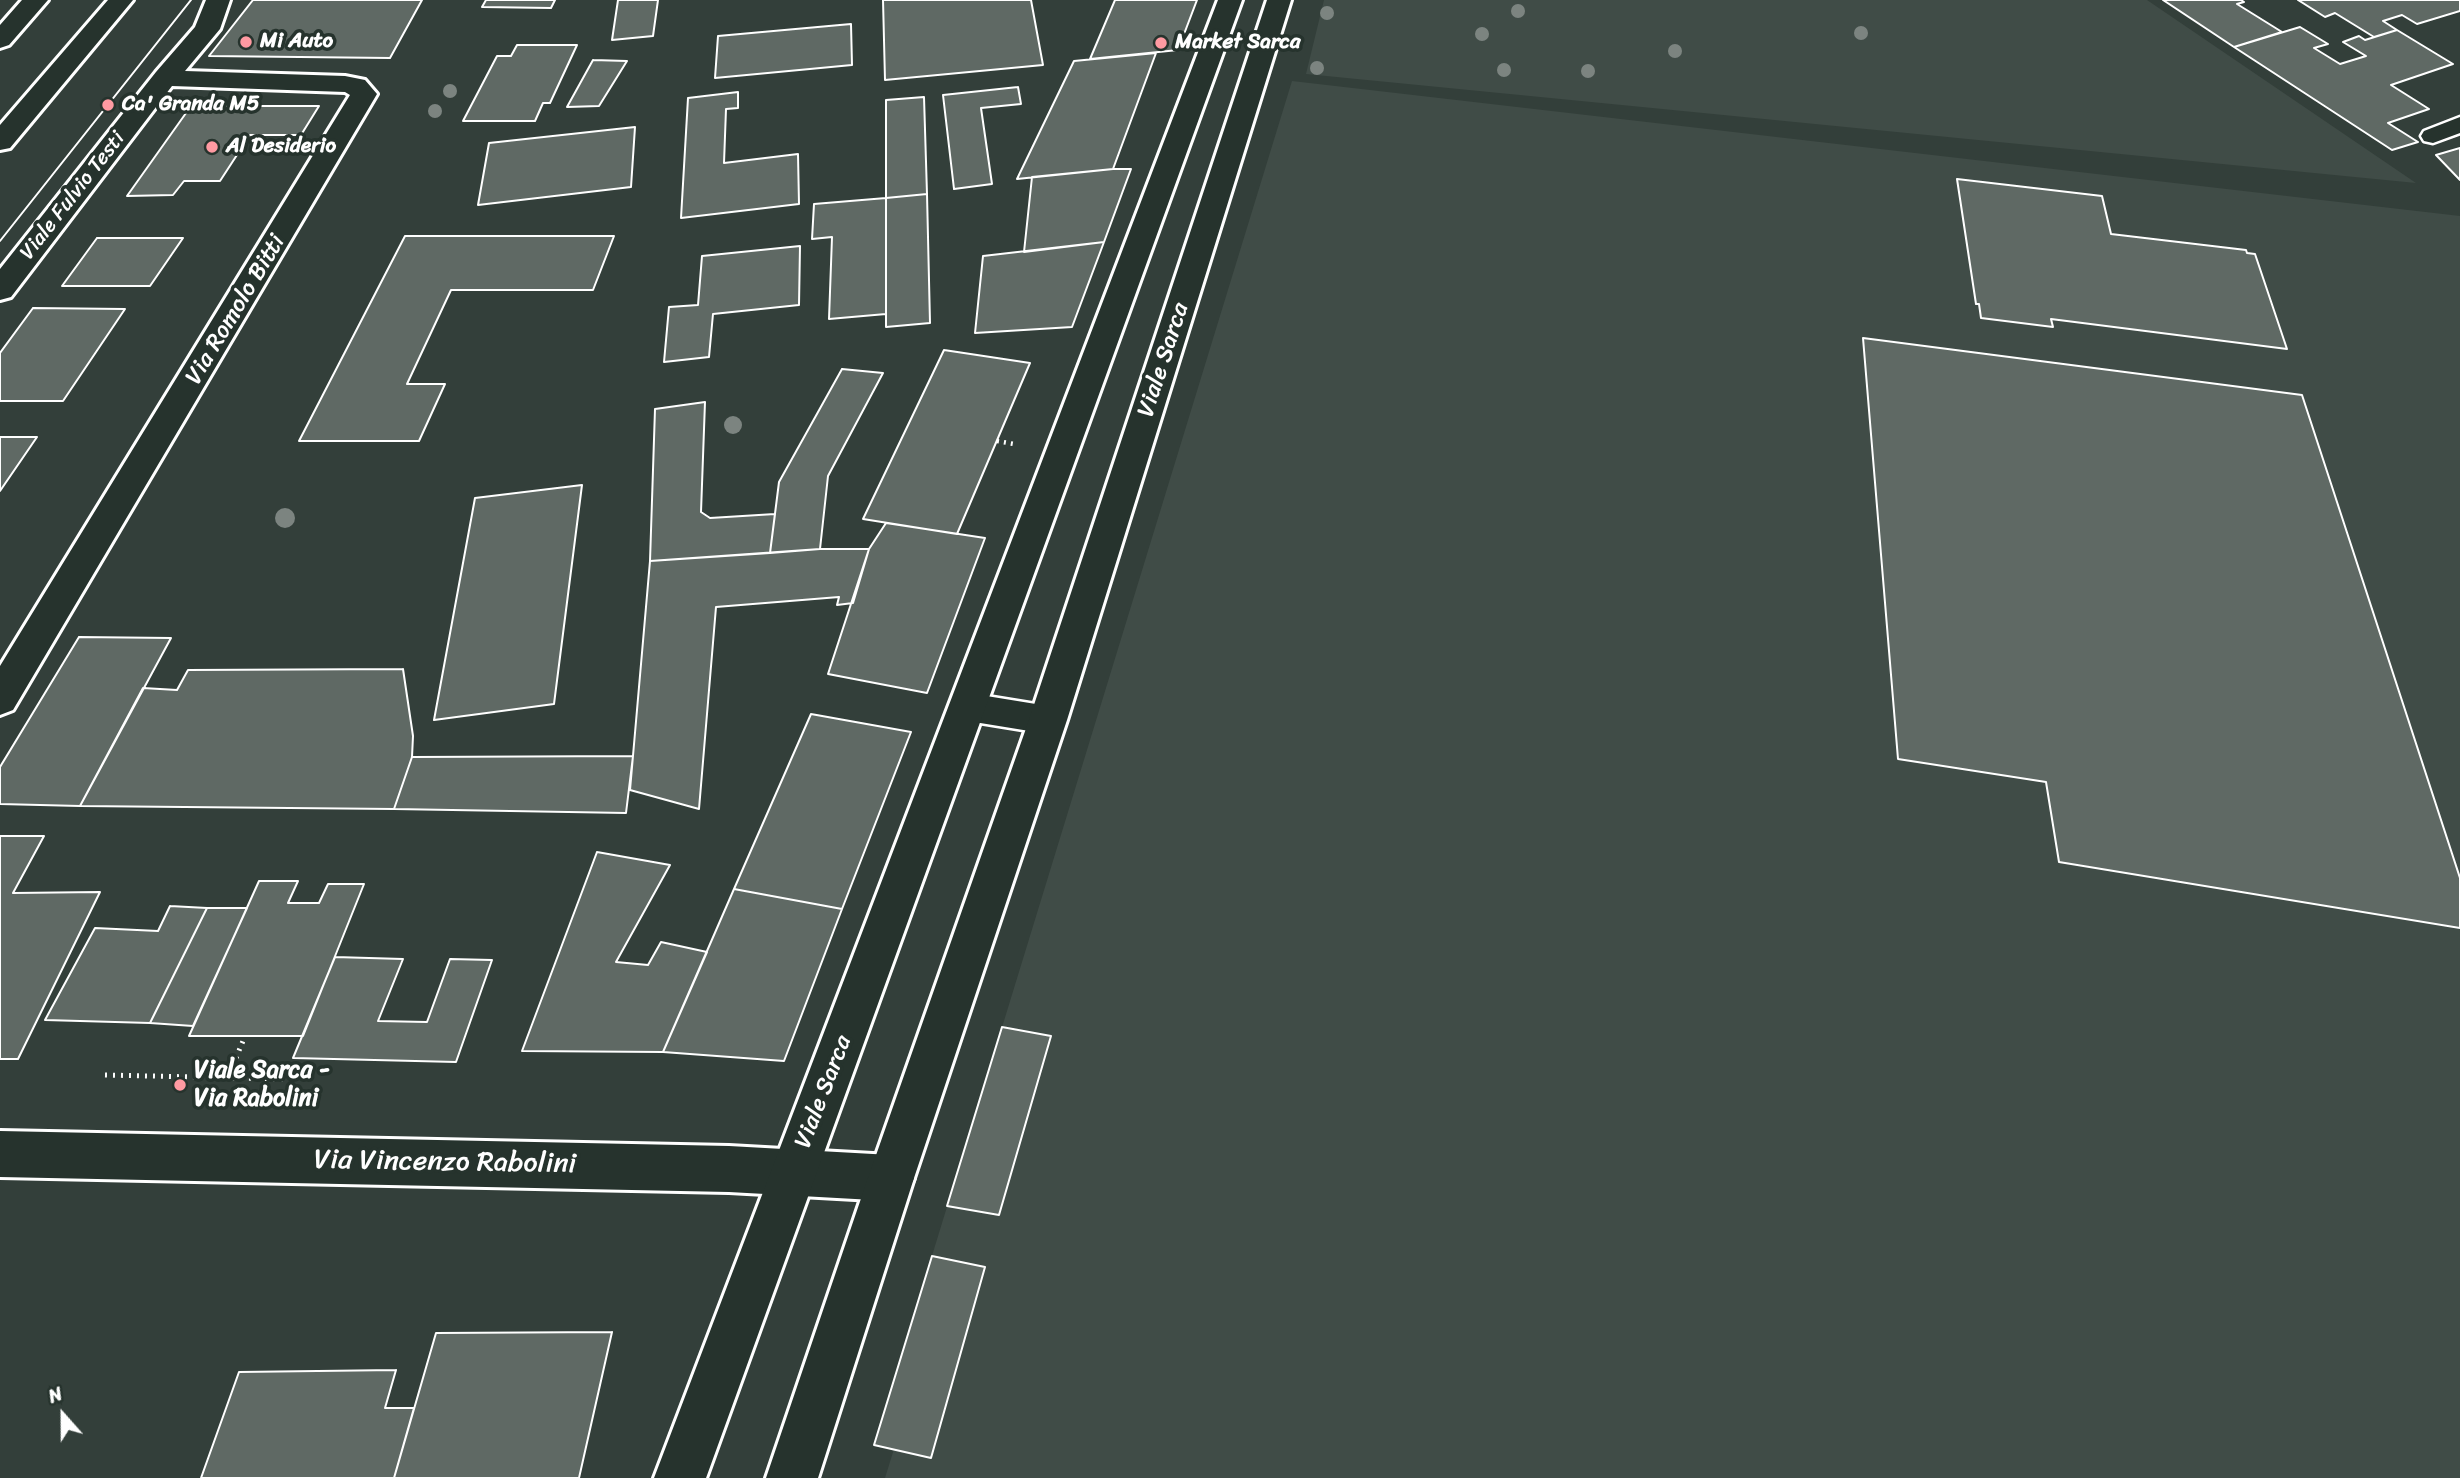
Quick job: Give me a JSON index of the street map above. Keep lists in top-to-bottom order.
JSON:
{
  "streets": {
    "street": [
      "Viale Fulvio Testi",
      "Via Romolo Bitti",
      "Viale Sarca",
      "Via Vincenzo Rabolini"
    ]
  },
  "crossings": [
    ["Viale Fulvio Testi", "Via Romolo Bitti"],
    ["Viale Sarca", "Via Vincenzo Rabolini"]
  ],
  "places": [
    "Mi Auto",
    "Market Sarca",
    "Ca' Granda M5",
    "Al Desiderio",
    "Viale Sarca - Via Rabolini"
  ],
  "north": "top"
}
